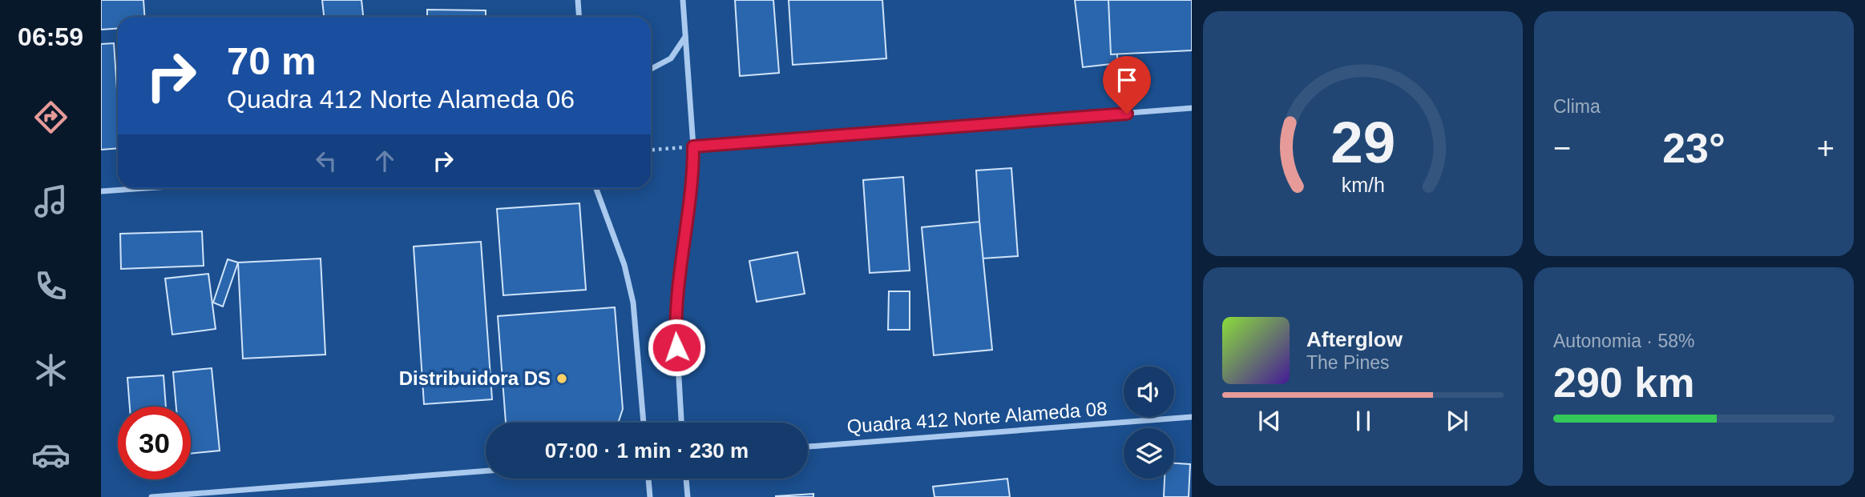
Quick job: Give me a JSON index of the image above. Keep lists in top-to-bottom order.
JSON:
{
  "streets": {
    "street": ["Quadra 412 Norte Alameda 08"]
  },
  "places": ["Distribuidora DS"],
  "page": {
    "tabs": "06:59",
    "tile": [
      "Clima",
      ["Autonomia · 58%", "290 km"]
    ],
    "turn": ["70 m", "Quadra 412 Norte Alameda 06"],
    "heat": ["−", "23°", "+"],
    "song": ["Afterglow", "The Pines"],
    "limit": "30",
    "trip": "07:00 · 1 min · 230 m",
    "gauge": ["29", "km/h"]
  }
}
